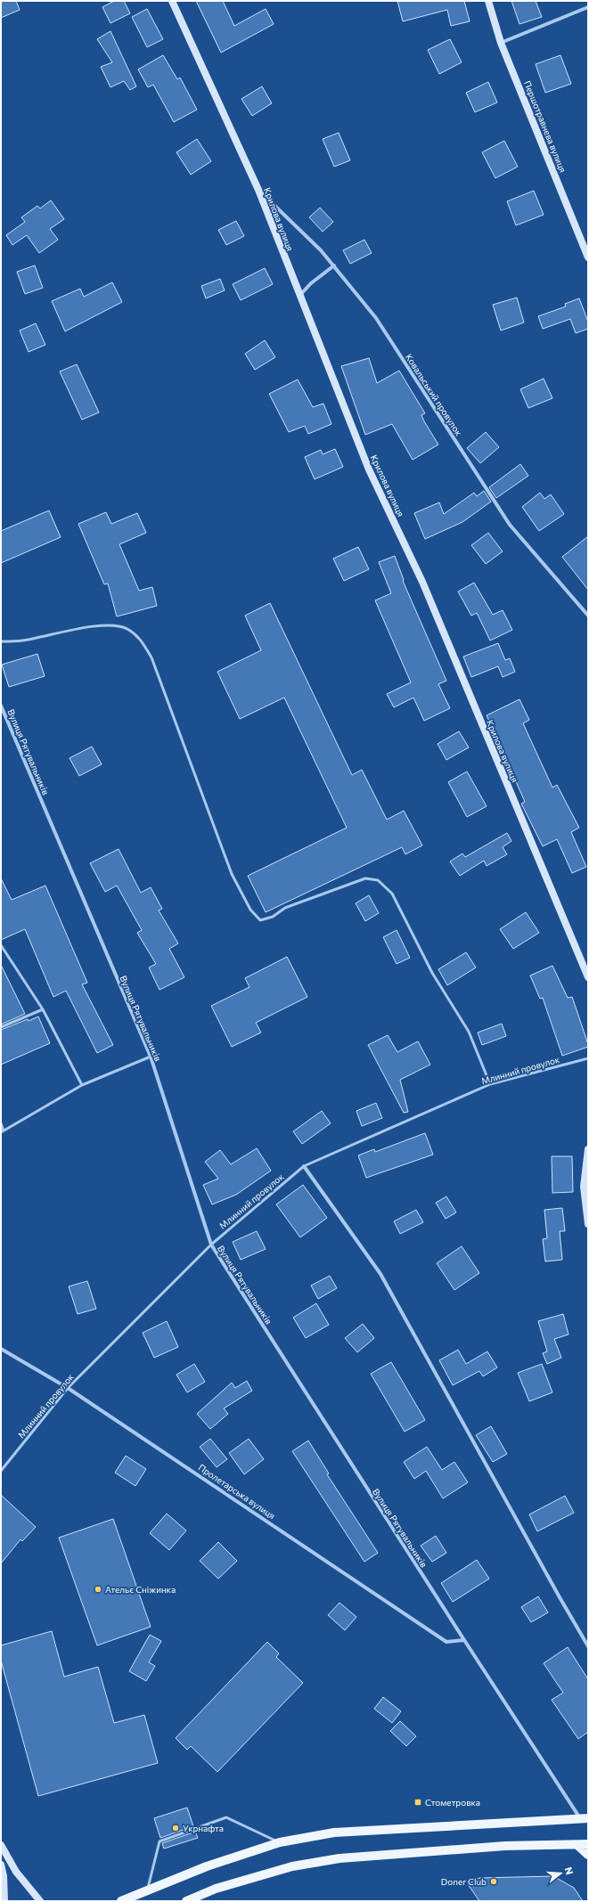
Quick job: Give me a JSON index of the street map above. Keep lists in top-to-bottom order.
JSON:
{
  "streets": {
    "street": [
      "Першотравнева вулиця",
      "Крилова вулиця",
      "Ковальський провулок",
      "Вулиця Рятувальників",
      "Пролетарська вулиця"
    ],
    "lane": ["Млинний провулок"]
  },
  "crossings": [
    ["Крилова вулиця", "Ковальський провулок"],
    ["Вулиця Рятувальників", "Млинний провулок"],
    ["Вулиця Рятувальників", "Пролетарська вулиця"],
    ["Млинний провулок", "Пролетарська вулиця"]
  ],
  "places": {
    "other": ["Ательє Сніжинка", "Укрнафта", "Doner Club"],
    "transit": ["Стометровка"]
  },
  "north": "right"
}
